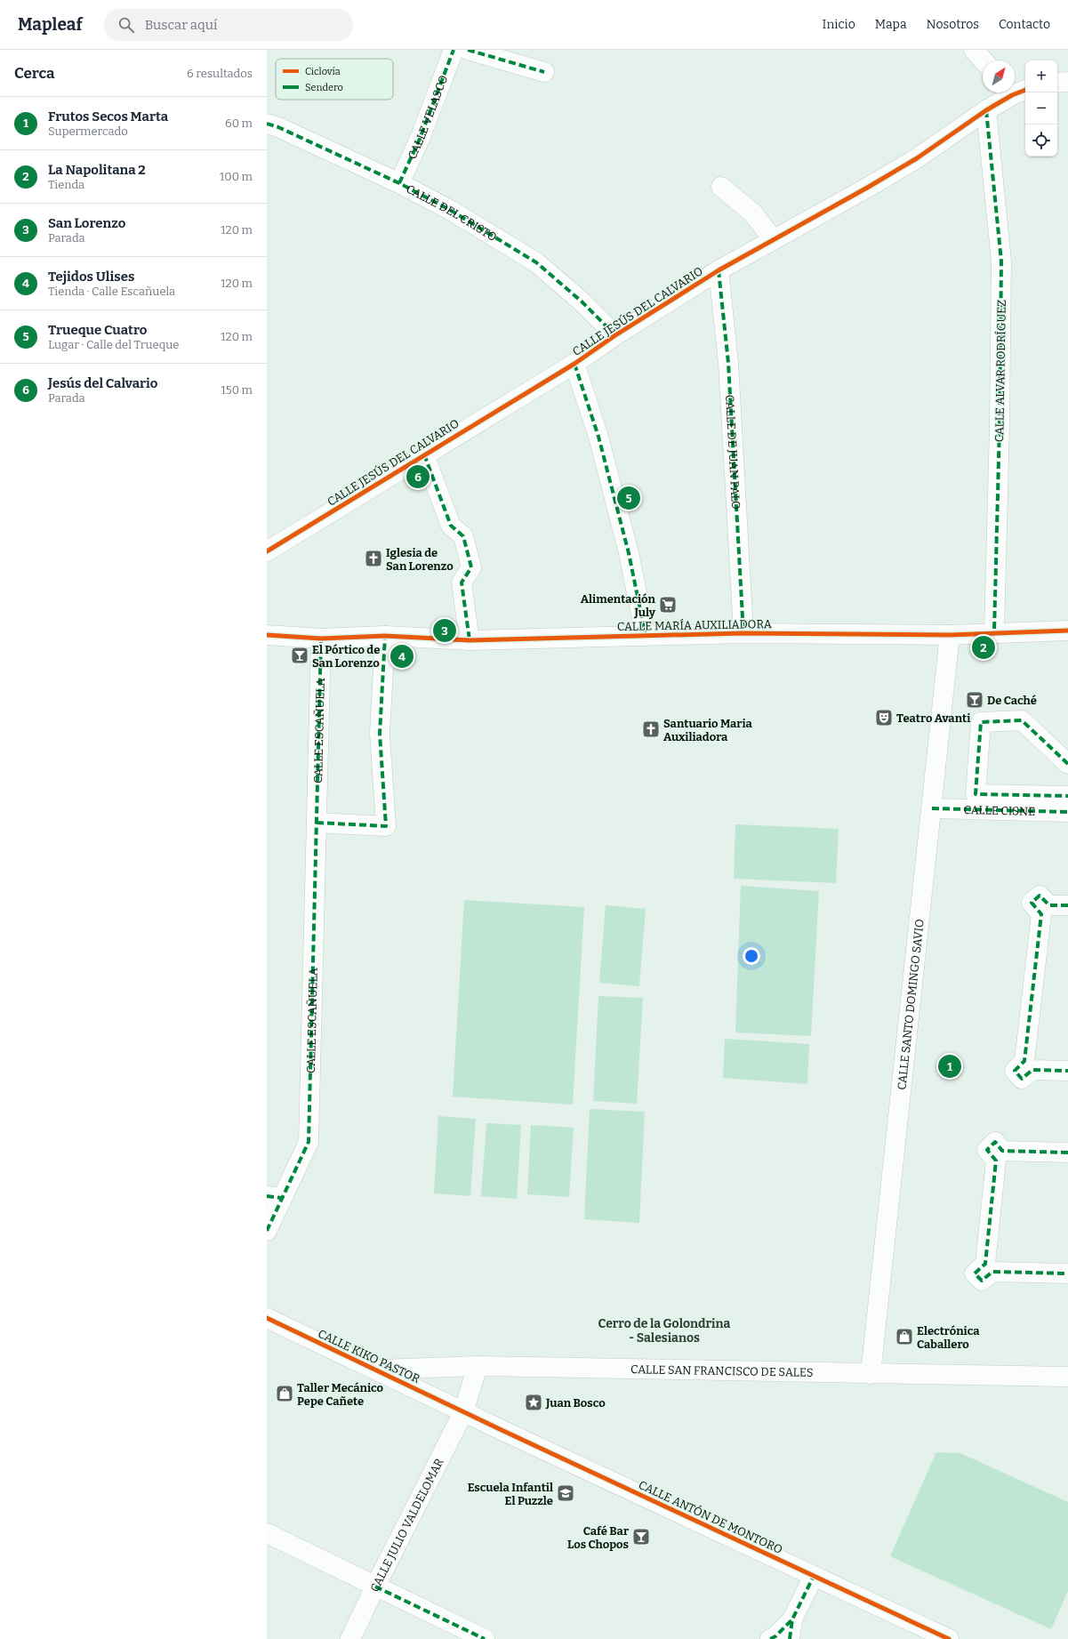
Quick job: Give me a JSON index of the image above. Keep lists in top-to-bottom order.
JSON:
{
  "streets": {
    "street": [
      "CALLE VELASCO",
      "CALLE DEL CRISTO",
      "CALLE JESÚS DEL CALVARIO",
      "CALLE ALVAR RODRÍGUEZ",
      "CALLE DE JUAN PALO",
      "CALLE MARÍA AUXILIADORA",
      "CALLE ESCAÑUELA",
      "CALLE CISNE",
      "CALLE SANTO DOMINGO SAVIO",
      "CALLE KIKO PASTOR",
      "CALLE SAN FRANCISCO DE SALES",
      "CALLE ANTÓN DE MONTORO",
      "CALLE JULIO VALDELOMAR"
    ]
  },
  "crossings": [
    ["CALLE VELASCO", "CALLE DEL CRISTO"],
    ["CALLE DEL CRISTO", "CALLE JESÚS DEL CALVARIO"],
    ["CALLE JESÚS DEL CALVARIO", "CALLE ALVAR RODRÍGUEZ"],
    ["CALLE JESÚS DEL CALVARIO", "CALLE DE JUAN PALO"],
    ["CALLE ALVAR RODRÍGUEZ", "CALLE MARÍA AUXILIADORA"],
    ["CALLE DE JUAN PALO", "CALLE MARÍA AUXILIADORA"],
    ["CALLE MARÍA AUXILIADORA", "CALLE ESCAÑUELA"],
    ["CALLE MARÍA AUXILIADORA", "CALLE SANTO DOMINGO SAVIO"],
    ["CALLE CISNE", "CALLE SANTO DOMINGO SAVIO"],
    ["CALLE SANTO DOMINGO SAVIO", "CALLE SAN FRANCISCO DE SALES"],
    ["CALLE KIKO PASTOR", "CALLE SAN FRANCISCO DE SALES"],
    ["CALLE KIKO PASTOR", "CALLE ANTÓN DE MONTORO"],
    ["CALLE KIKO PASTOR", "CALLE JULIO VALDELOMAR"],
    ["CALLE SAN FRANCISCO DE SALES", "CALLE JULIO VALDELOMAR"],
    ["CALLE ANTÓN DE MONTORO", "CALLE JULIO VALDELOMAR"]
  ],
  "districts": ["Cerro de la Golondrina - Salesianos"],
  "places": {
    "church": ["Iglesia de San Lorenzo", "Santuario Maria Auxiliadora"],
    "supermarket": ["Alimentación July"],
    "bar": ["El Pórtico de San Lorenzo", "De Caché", "Café Bar Los Chopos"],
    "theatre": ["Teatro Avanti"],
    "shop": ["Electrónica Caballero", "Taller Mecánico Pepe Cañete"],
    "place": ["Juan Bosco"],
    "school or university": ["Escuela Infantil El Puzzle"]
  },
  "legend": ["Ciclovía", "Sendero"],
  "north": "top right",
  "page": {
    "header": "Mapleaf",
    "search": "Buscar aquí",
    "nav": [
      "Inicio",
      "Mapa",
      "Nosotros",
      "Contacto"
    ],
    "heading": ["Cerca", "6 resultados"],
    "map_buttons": ["+", "−"],
    "list": [
      {
        "mark": "1",
        "name": "Frutos Secos Marta",
        "note": "Supermercado",
        "value": "60 m"
      },
      {
        "mark": "2",
        "name": "La Napolitana 2",
        "note": "Tienda",
        "value": "100 m"
      },
      {
        "mark": "3",
        "name": "San Lorenzo",
        "note": "Parada",
        "value": "120 m"
      },
      {
        "mark": "4",
        "name": "Tejidos Ulises",
        "note": "Tienda · Calle Escañuela",
        "value": "120 m"
      },
      {
        "mark": "5",
        "name": "Trueque Cuatro",
        "note": "Lugar · Calle del Trueque",
        "value": "120 m"
      },
      {
        "mark": "6",
        "name": "Jesús del Calvario",
        "note": "Parada",
        "value": "150 m"
      }
    ],
    "pins": [
      "6",
      "5",
      "3",
      "2",
      "4",
      "1"
    ]
  }
}
